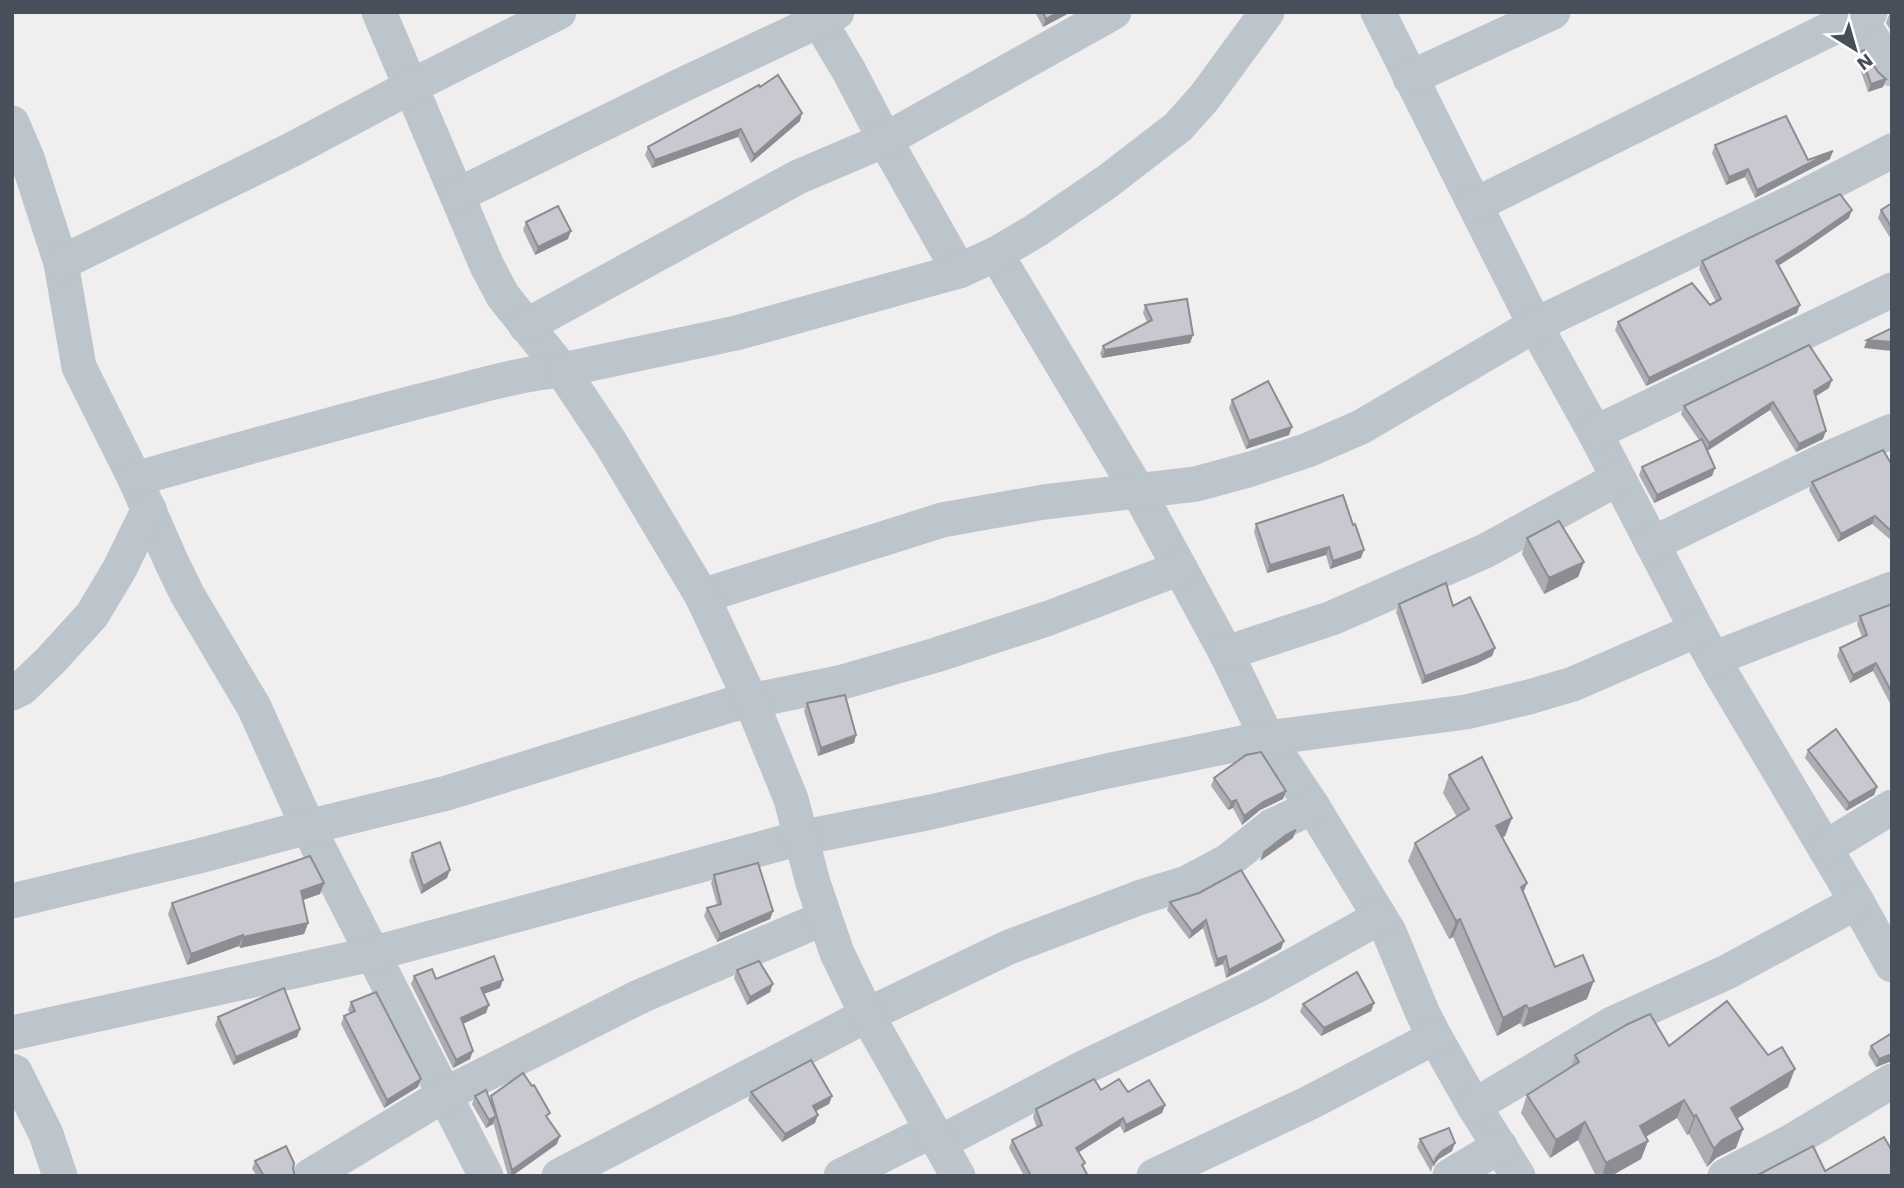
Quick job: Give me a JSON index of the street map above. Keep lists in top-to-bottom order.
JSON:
{
  "north": "bottom right"
}
